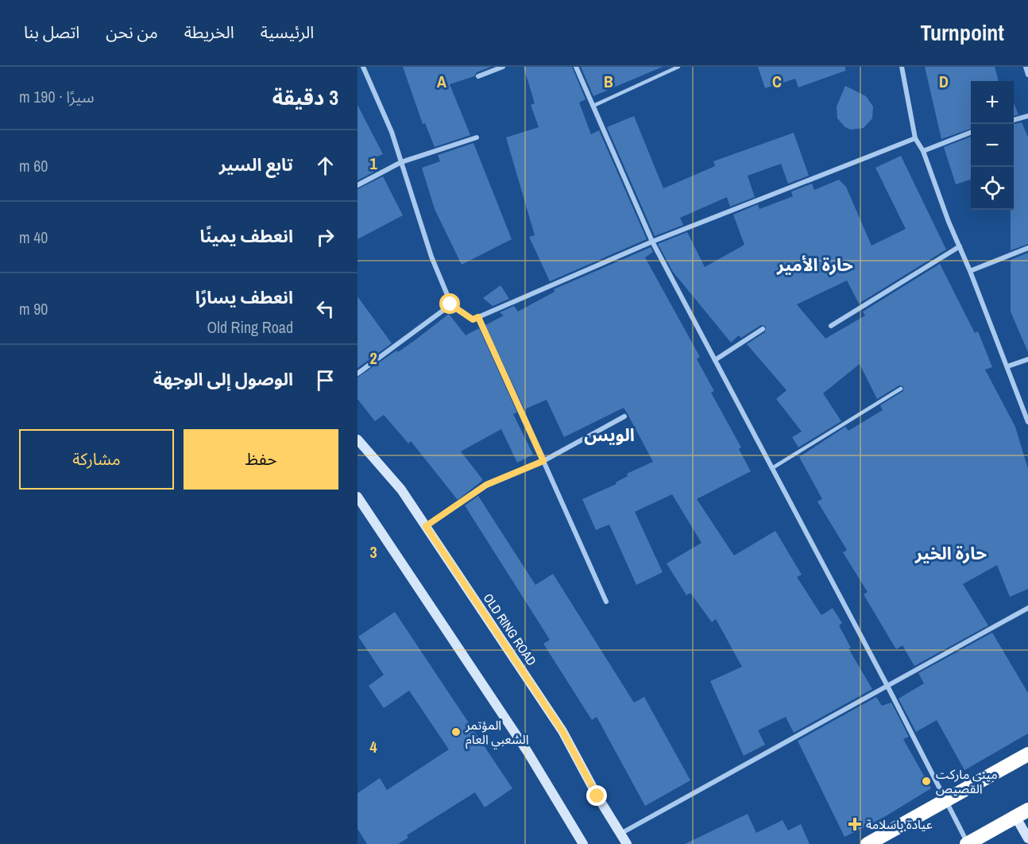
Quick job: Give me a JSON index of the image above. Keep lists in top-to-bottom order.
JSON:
{
  "streets": {
    "street": ["OLD RING ROAD"]
  },
  "districts": ["حارة الأمير", "الويس", "حارة الخير"],
  "places": {
    "other": ["المؤتمر الشعبي العام", "ميني ماركت القصيص"],
    "health": ["عيادة باسلامة"]
  },
  "page": {
    "header": "Turnpoint",
    "nav": [
      "الرئيسية",
      "الخريطة",
      "من نحن",
      "اتصل بنا"
    ],
    "heading": ["3 دقيقة", "سيرًا · 190 m"],
    "map_buttons": ["+", "−"],
    "list": [
      ["تابع السير", "60 m"],
      ["انعطف يمينًا", "40 m"],
      ["انعطف يسارًا", "Old Ring Road", "90 m"],
      "الوصول إلى الوجهة"
    ],
    "buttons": ["حفظ", "مشاركة"]
  },
  "grid": {
    "columns": [
      "A",
      "B",
      "C",
      "D"
    ],
    "rows": [
      "1",
      "2",
      "3",
      "4"
    ]
  }
}
